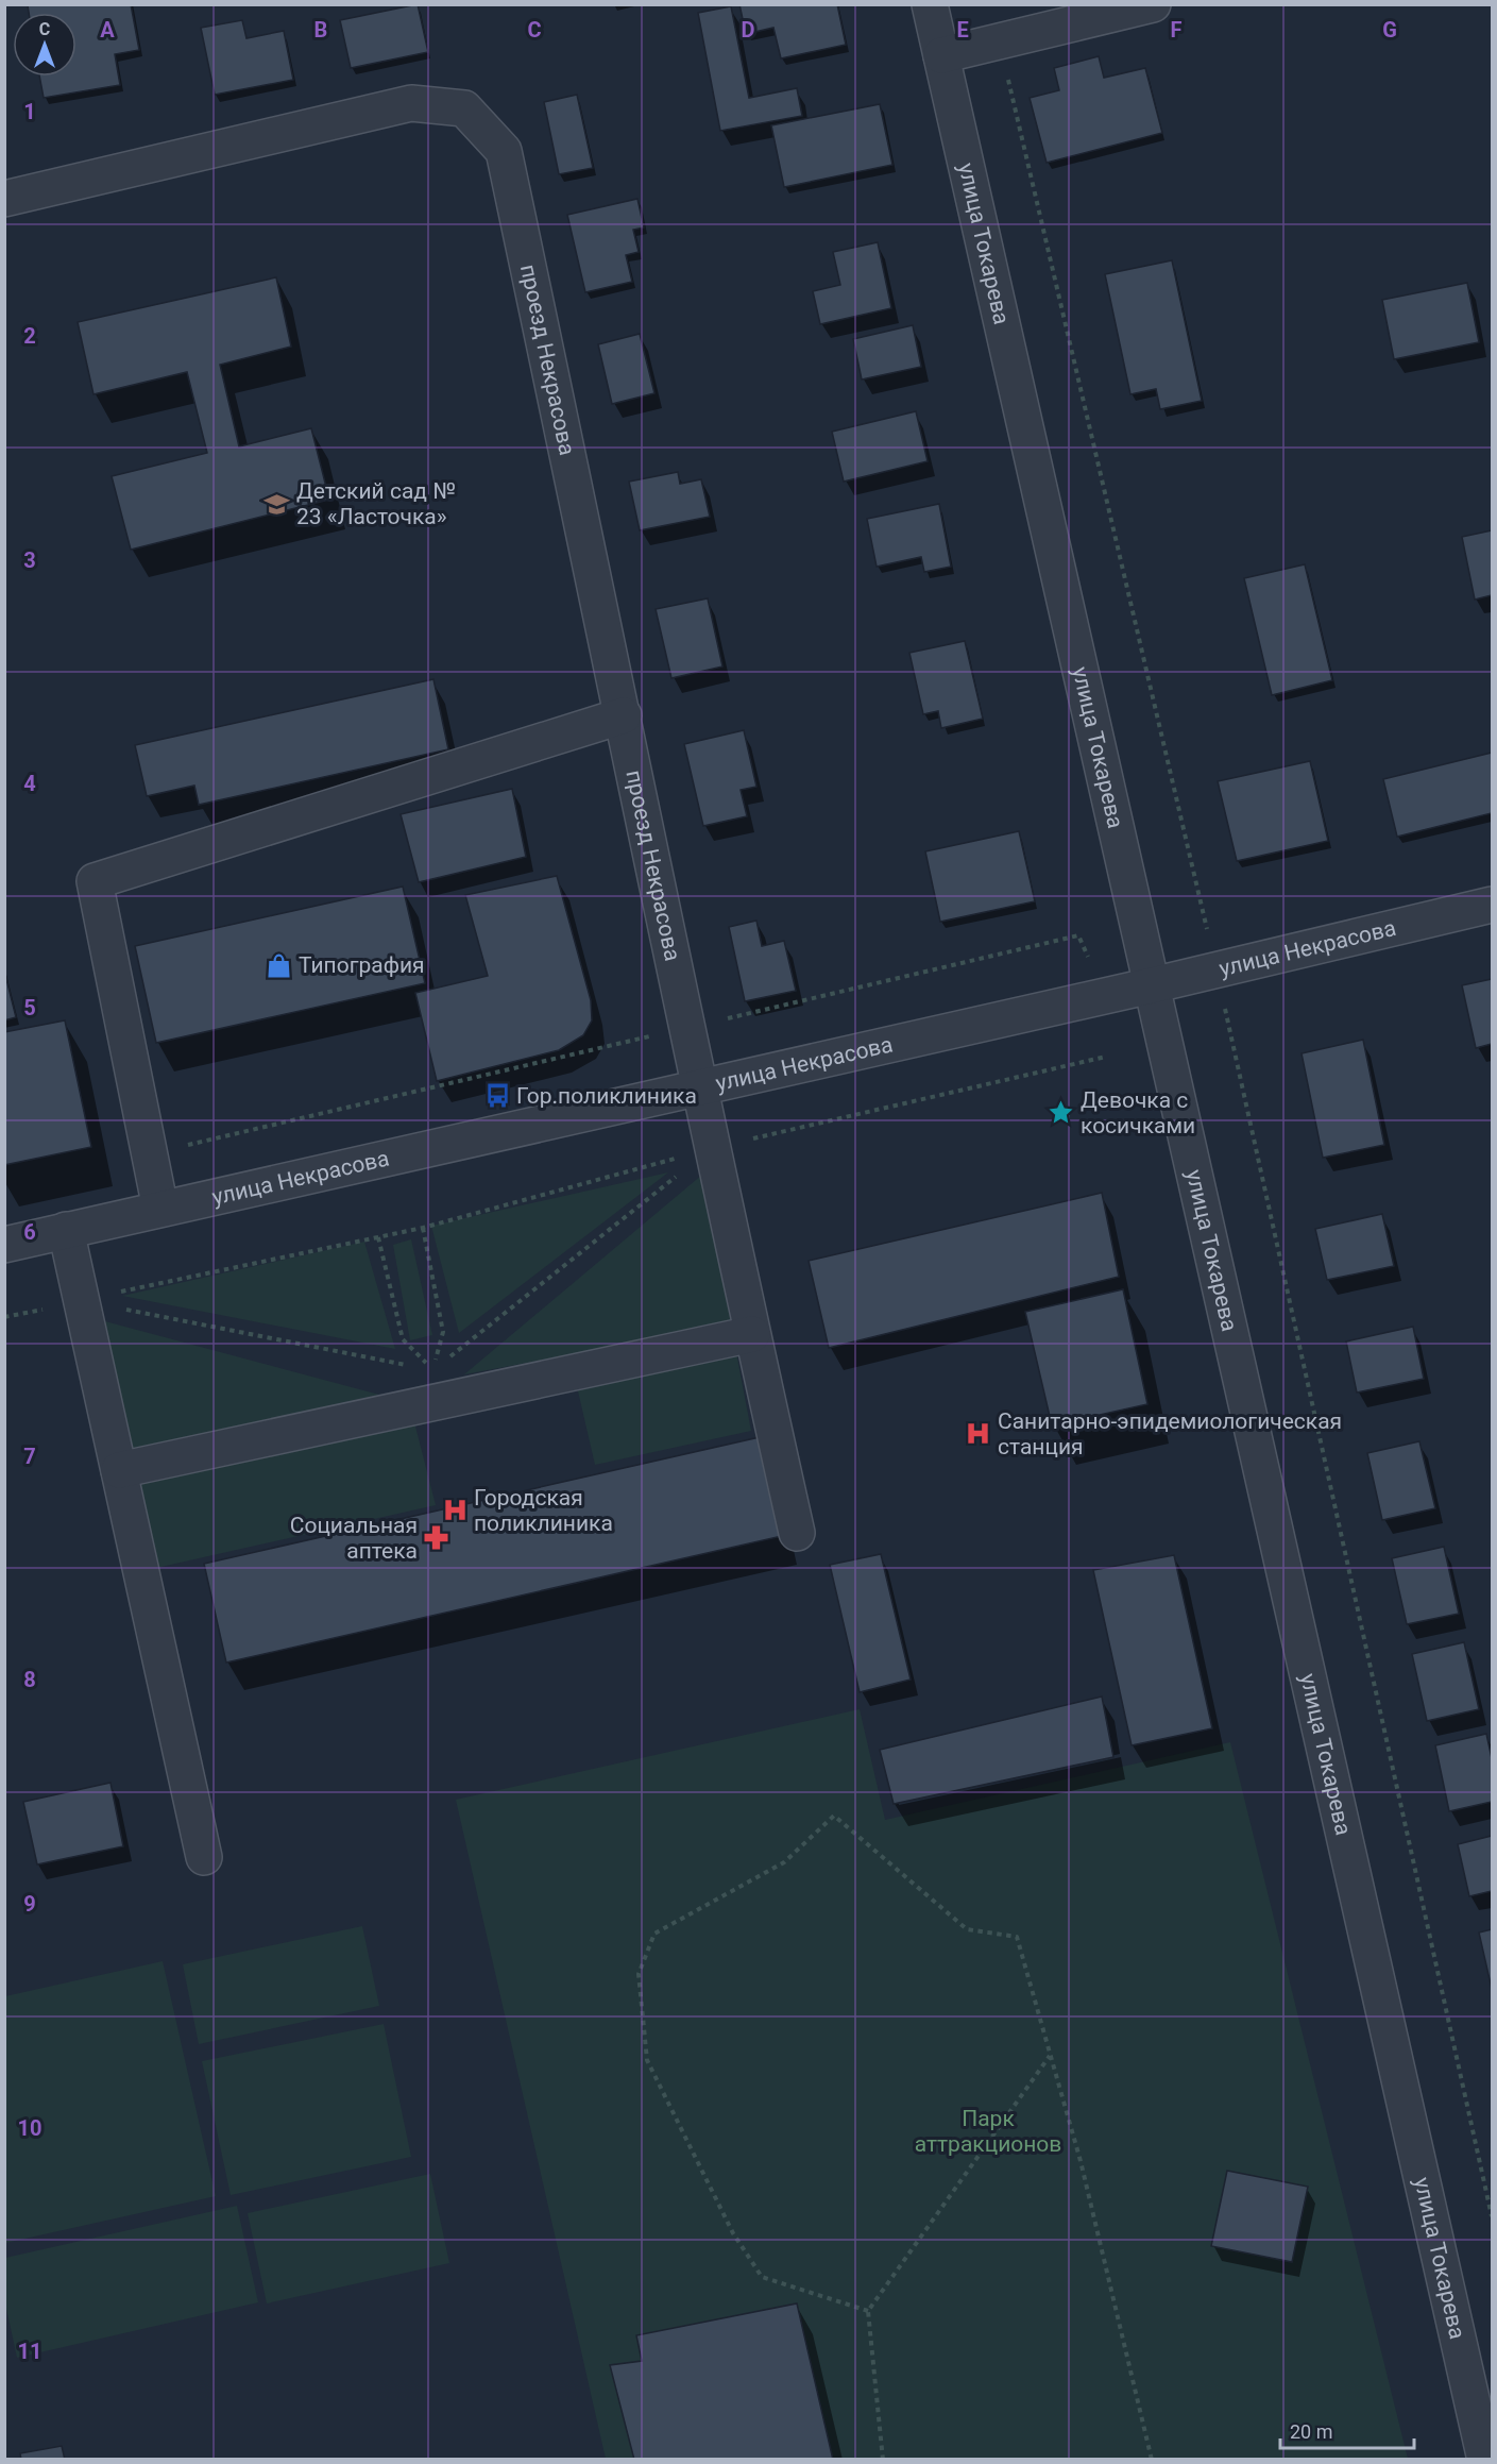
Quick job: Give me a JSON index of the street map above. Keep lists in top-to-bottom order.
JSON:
{
  "streets": {
    "street": ["улица Токарева", "проезд Некрасова", "улица Некрасова"]
  },
  "crossings": [
    ["улица Токарева", "улица Некрасова"],
    ["проезд Некрасова", "улица Некрасова"]
  ],
  "parks": ["Парк аттракционов"],
  "places": {
    "school or university": ["Детский сад № 23 «Ласточка»"],
    "shop": ["Типография"],
    "bus stop": ["Гор.поликлиника"],
    "place": ["Девочка с косичками"],
    "hospital": ["Санитарно-эпидемиологическая станция", "Городская поликлиника"],
    "pharmacy": ["Социальная аптека"]
  },
  "scale_bar": "20 m",
  "north": "top",
  "grid": {
    "columns": [
      "A",
      "B",
      "C",
      "D",
      "E",
      "F",
      "G"
    ],
    "rows": [
      "1",
      "2",
      "3",
      "4",
      "5",
      "6",
      "7",
      "8",
      "9",
      "10",
      "11"
    ]
  }
}
